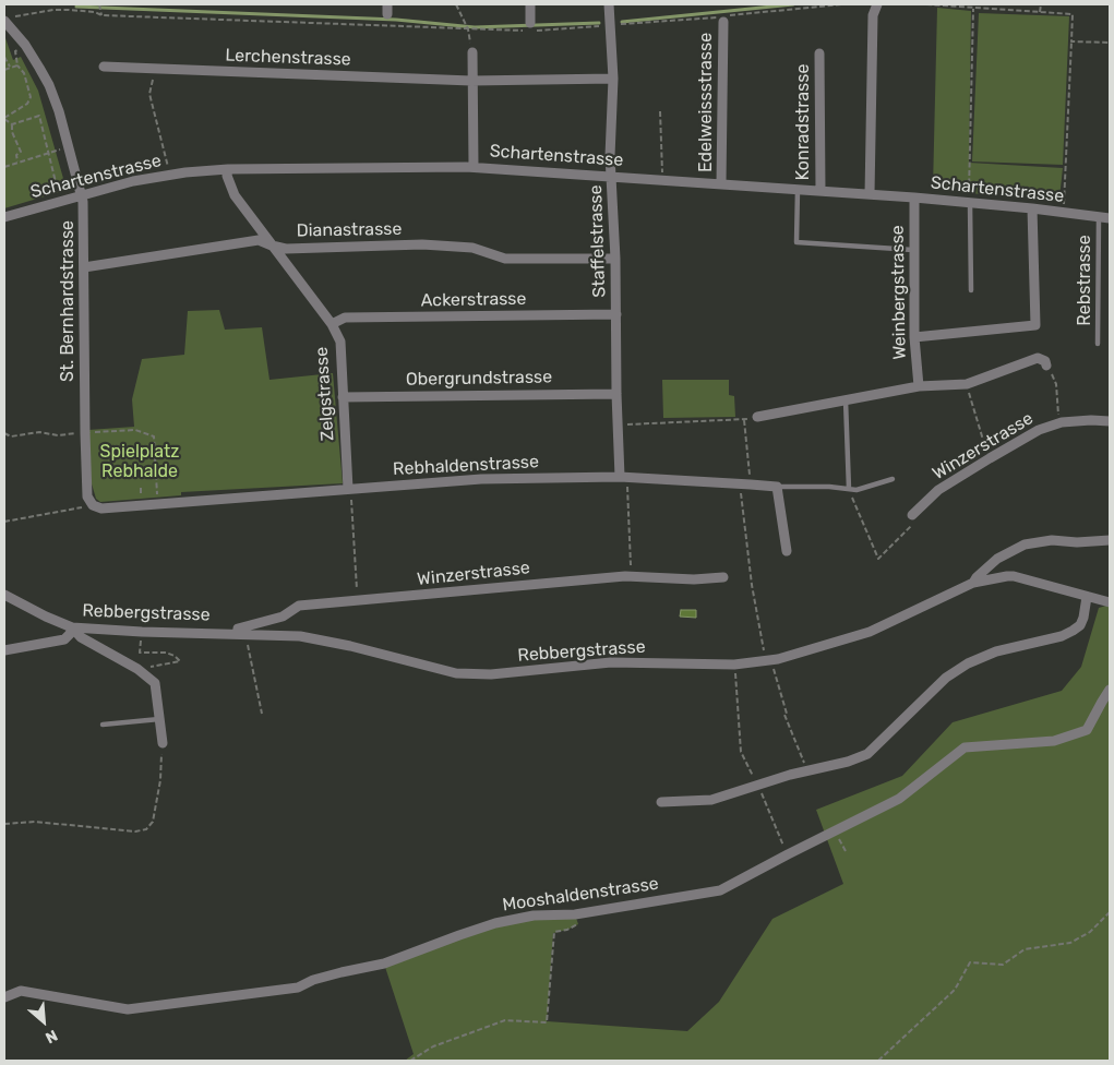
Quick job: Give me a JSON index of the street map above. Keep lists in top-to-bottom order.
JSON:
{
  "streets": {
    "street": [
      "Lerchenstrasse",
      "Edelweissstrasse",
      "Konradstrasse",
      "Schartenstrasse",
      "Dianastrasse",
      "Staffelstrasse",
      "Weinbergstrasse",
      "Ackerstrasse",
      "St. Bernhardstrasse",
      "Obergrundstrasse",
      "Zelgstrasse",
      "Winzerstrasse",
      "Rebhaldenstrasse",
      "Rebbergstrasse",
      "Mooshaldenstrasse"
    ],
    "lane": ["Rebstrasse"]
  },
  "crossings": [
    ["Lerchenstrasse", "Staffelstrasse"],
    ["Edelweissstrasse", "Schartenstrasse"],
    ["Konradstrasse", "Schartenstrasse"],
    ["Schartenstrasse", "Staffelstrasse"],
    ["Schartenstrasse", "Rebstrasse"],
    ["Schartenstrasse", "Weinbergstrasse"],
    ["Schartenstrasse", "St. Bernhardstrasse"],
    ["Schartenstrasse", "Zelgstrasse"],
    ["Dianastrasse", "Staffelstrasse"],
    ["Dianastrasse", "St. Bernhardstrasse"],
    ["Dianastrasse", "Zelgstrasse"],
    ["Staffelstrasse", "Ackerstrasse"],
    ["Staffelstrasse", "Obergrundstrasse"],
    ["Staffelstrasse", "Rebhaldenstrasse"],
    ["Ackerstrasse", "Zelgstrasse"],
    ["St. Bernhardstrasse", "Rebhaldenstrasse"],
    ["Obergrundstrasse", "Zelgstrasse"],
    ["Zelgstrasse", "Rebhaldenstrasse"],
    ["Winzerstrasse", "Rebbergstrasse"]
  ],
  "parks": ["Spielplatz Rebhalde"],
  "north": "bottom right"
}
